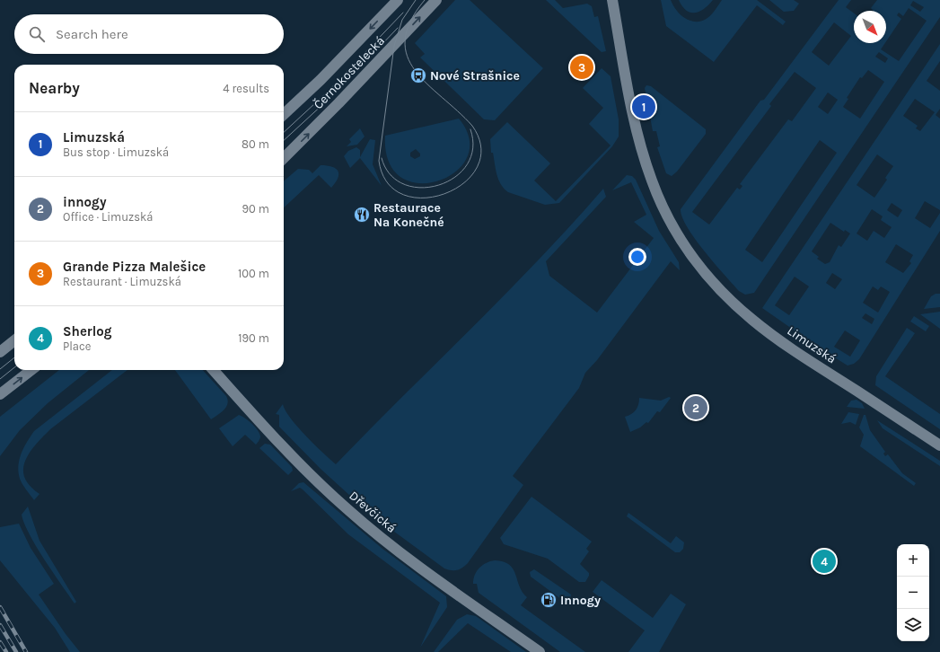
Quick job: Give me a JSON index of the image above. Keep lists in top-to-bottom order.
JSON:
{
  "streets": {
    "main road": ["Černokostelecká", "Limuzská", "Dřevčická"]
  },
  "places": {
    "bus stop": ["Nové Strašnice"],
    "restaurant": ["Restaurace Na Konečné"],
    "fuel station": ["Innogy"]
  },
  "north": "bottom right",
  "page": {
    "search": "Search here",
    "pins": [
      "3",
      "1",
      "2",
      "4"
    ],
    "heading": ["Nearby", "4 results"],
    "list": [
      {
        "mark": "1",
        "name": "Limuzská",
        "note": "Bus stop · Limuzská",
        "value": "80 m"
      },
      {
        "mark": "2",
        "name": "innogy",
        "note": "Office · Limuzská",
        "value": "90 m"
      },
      {
        "mark": "3",
        "name": "Grande Pizza Malešice",
        "note": "Restaurant · Limuzská",
        "value": "100 m"
      },
      {
        "mark": "4",
        "name": "Sherlog",
        "note": "Place",
        "value": "190 m"
      }
    ],
    "map_buttons": ["+", "−"]
  }
}
